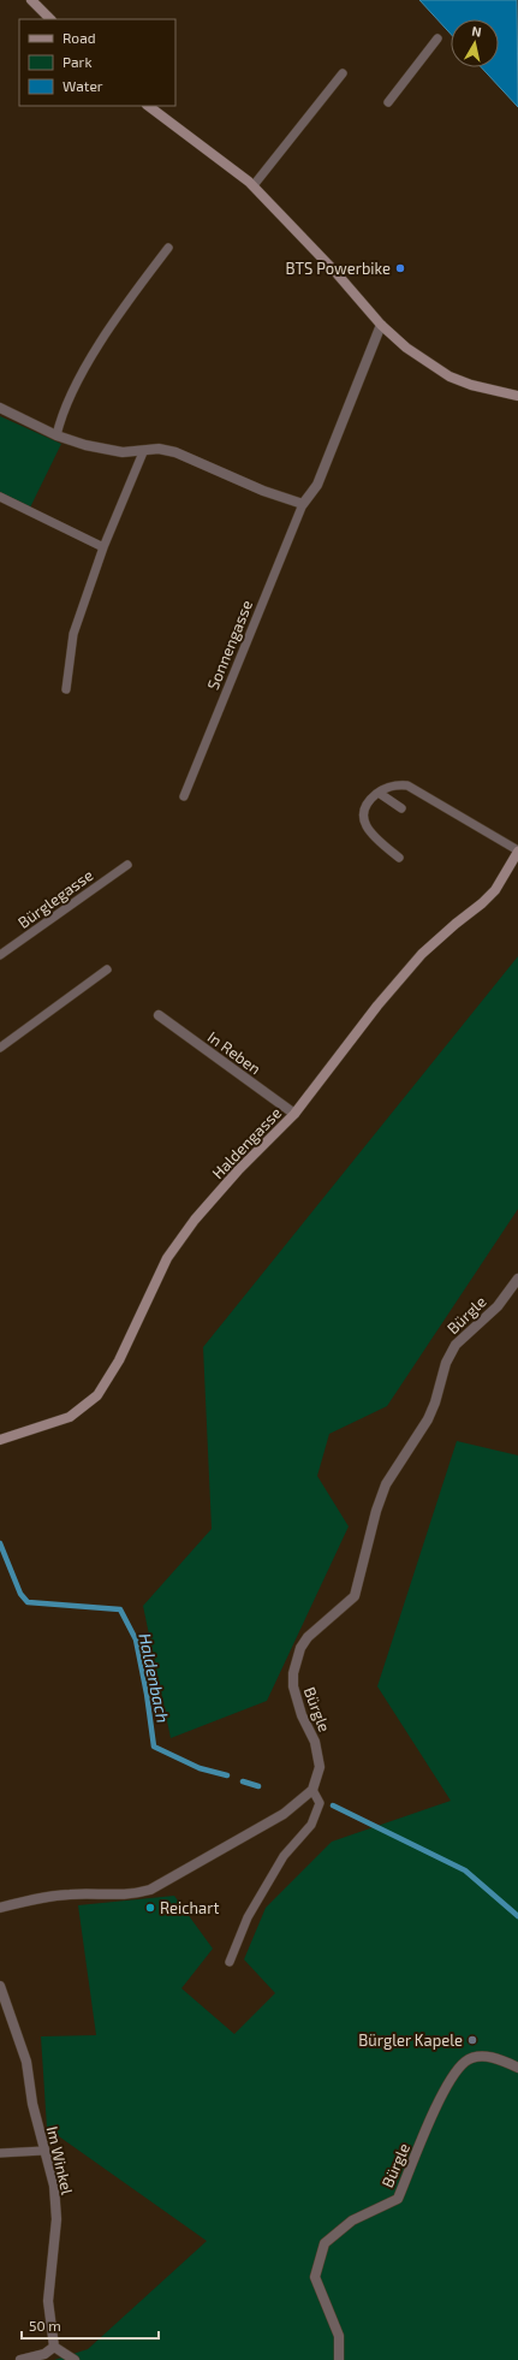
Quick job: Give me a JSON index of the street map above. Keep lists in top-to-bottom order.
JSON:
{
  "streets": {
    "street": [
      "Sonnengasse",
      "In Reben",
      "Haldengasse",
      "Bürgle",
      "Im Winkel"
    ],
    "lane": ["Bürglegasse"]
  },
  "crossings": [
    ["In Reben", "Haldengasse"]
  ],
  "water": ["Haldenbach"],
  "places": ["BTS Powerbike", "Reichart", "Bürgler Kapele"],
  "legend": ["Road", "Park", "Water"],
  "scale_bar": "50 m",
  "north": "top"
}
